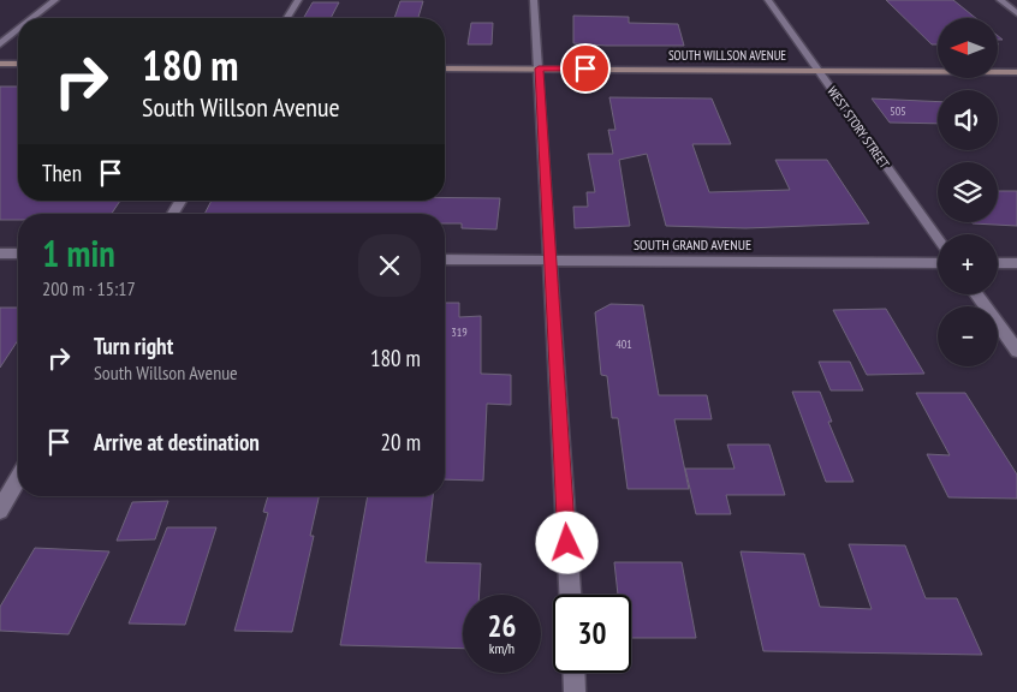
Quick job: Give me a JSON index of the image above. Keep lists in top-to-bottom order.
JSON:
{
  "streets": {
    "main road": ["SOUTH WILLSON AVENUE"],
    "street": ["WEST STORY STREET", "SOUTH GRAND AVENUE"]
  },
  "crossings": [
    ["SOUTH WILLSON AVENUE", "WEST STORY STREET"]
  ],
  "house_numbers": ["505", "319", "401"],
  "north": "left",
  "page": {
    "map_buttons": ["+", "−"],
    "turn": ["180 m", "South Willson Avenue"],
    "then": "Then",
    "heading": ["1 min", "200 m · 15:17"],
    "list": [
      {
        "name": "Turn right",
        "note": "South Willson Avenue",
        "value": "180 m"
      },
      {
        "name": "Arrive at destination",
        "value": "20 m"
      }
    ],
    "speed": "26 km/h",
    "limit": "30"
  }
}
